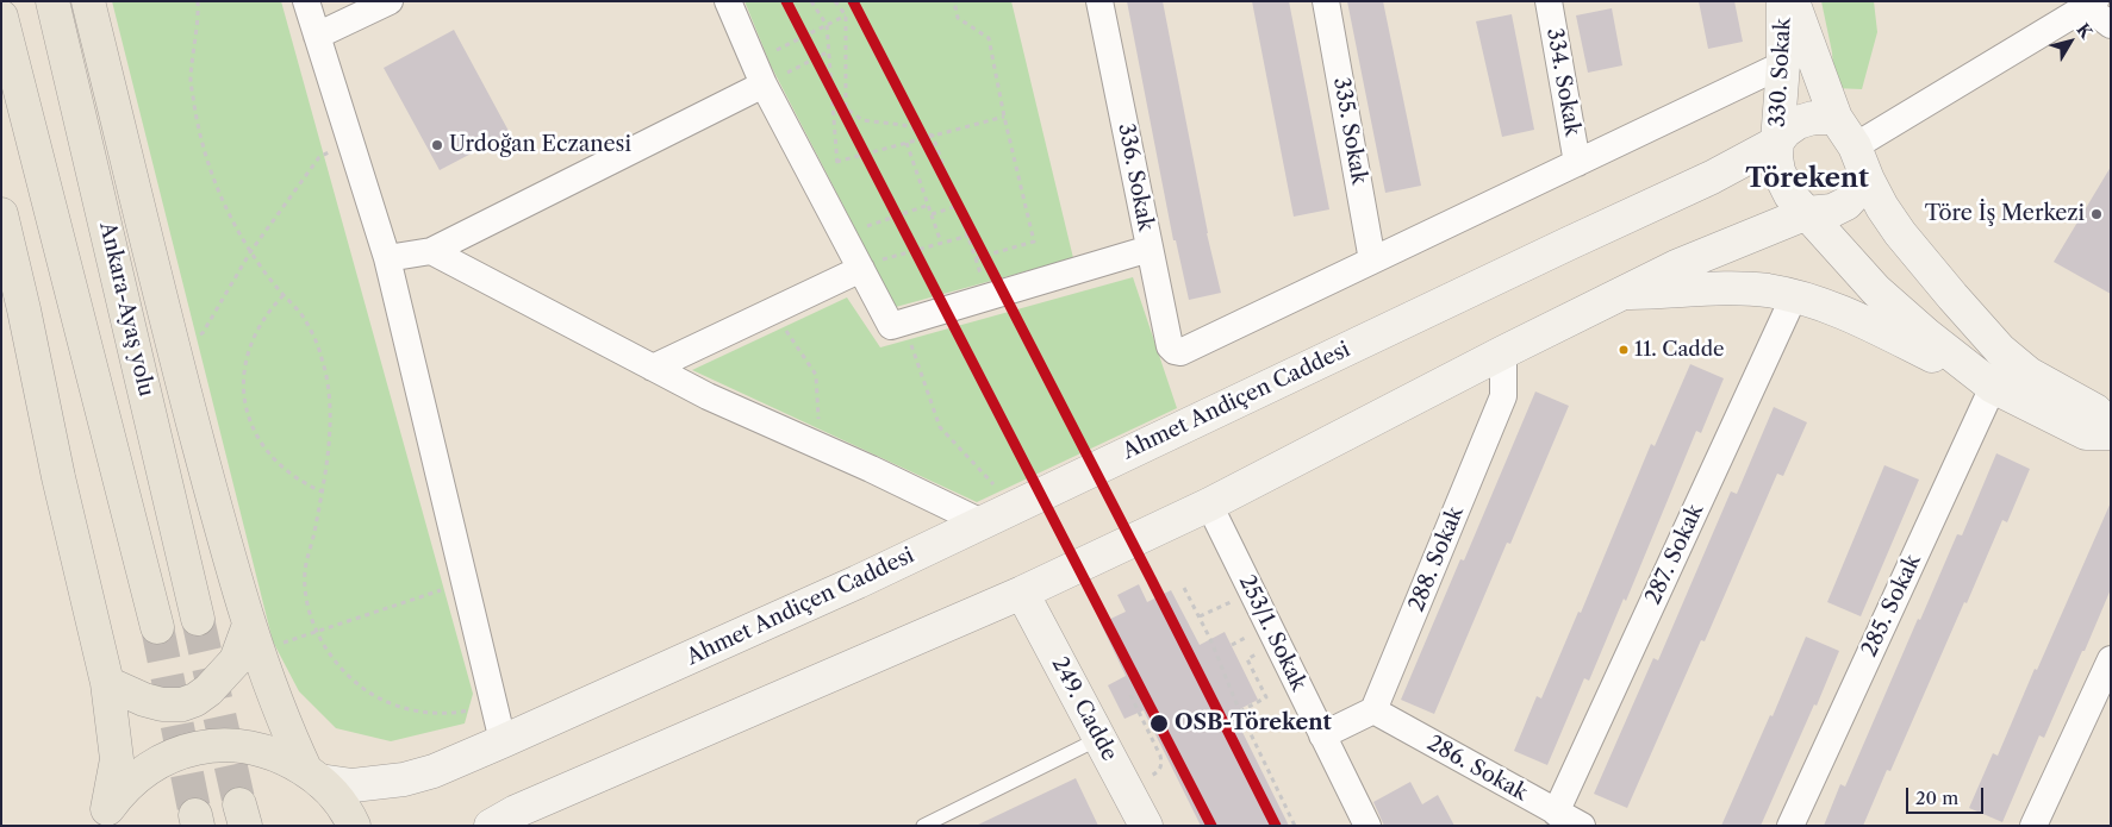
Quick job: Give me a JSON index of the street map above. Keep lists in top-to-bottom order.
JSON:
{
  "streets": {
    "highway": ["Ankara-Ayaş yolu"],
    "main road": ["330. Sokak", "Ahmet Andiçen Caddesi", "249. Cadde"],
    "street": [
      "334. Sokak",
      "335. Sokak",
      "336. Sokak",
      "287. Sokak",
      "288. Sokak",
      "285. Sokak",
      "253/1. Sokak",
      "286. Sokak"
    ]
  },
  "crossings": [
    ["330. Sokak", "Ahmet Andiçen Caddesi"],
    ["335. Sokak", "336. Sokak"],
    ["287. Sokak", "286. Sokak"],
    ["288. Sokak", "286. Sokak"]
  ],
  "districts": ["Törekent"],
  "places": [
    "Urdoğan Eczanesi",
    "Töre İş Merkezi",
    "11. Cadde",
    "OSB-Törekent"
  ],
  "scale_bar": "20 m",
  "north": "top right"
}
